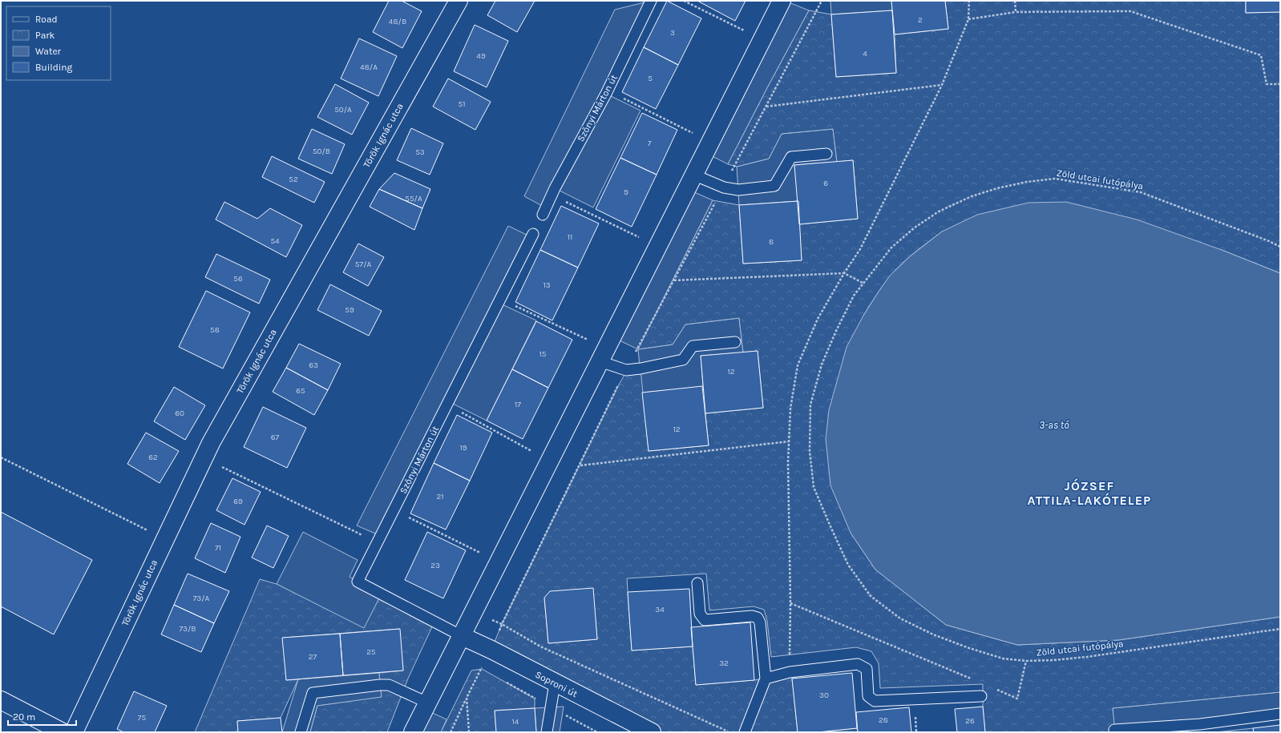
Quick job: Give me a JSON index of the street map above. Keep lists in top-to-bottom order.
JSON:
{
  "streets": {
    "street": ["Török Ignác utca", "Soproni út"],
    "lane": ["Szőnyi Márton út"],
    "path": ["Zöld utcai futópálya"]
  },
  "crossings": [
    ["Szőnyi Márton út", "Soproni út"]
  ],
  "districts": ["JÓZSEF ATTILA-LAKÓTELEP"],
  "water": ["3-as tó"],
  "house_numbers": [
    "2",
    "48/B",
    "3",
    "4",
    "49",
    "48/A",
    "5",
    "51",
    "50/A",
    "7",
    "50/B",
    "53",
    "52",
    "6",
    "9",
    "55/A",
    "11",
    "54",
    "8",
    "57/A",
    "56",
    "13",
    "59",
    "58",
    "15",
    "63",
    "12",
    "65",
    "17",
    "60",
    "12",
    "67",
    "19",
    "62",
    "21",
    "69",
    "71",
    "23",
    "73/A",
    "34",
    "73/B",
    "25",
    "27",
    "32",
    "30",
    "75",
    "28",
    "26",
    "14"
  ],
  "legend": [
    "Road",
    "Park",
    "Water",
    "Building"
  ],
  "scale_bar": "20 m"
}
